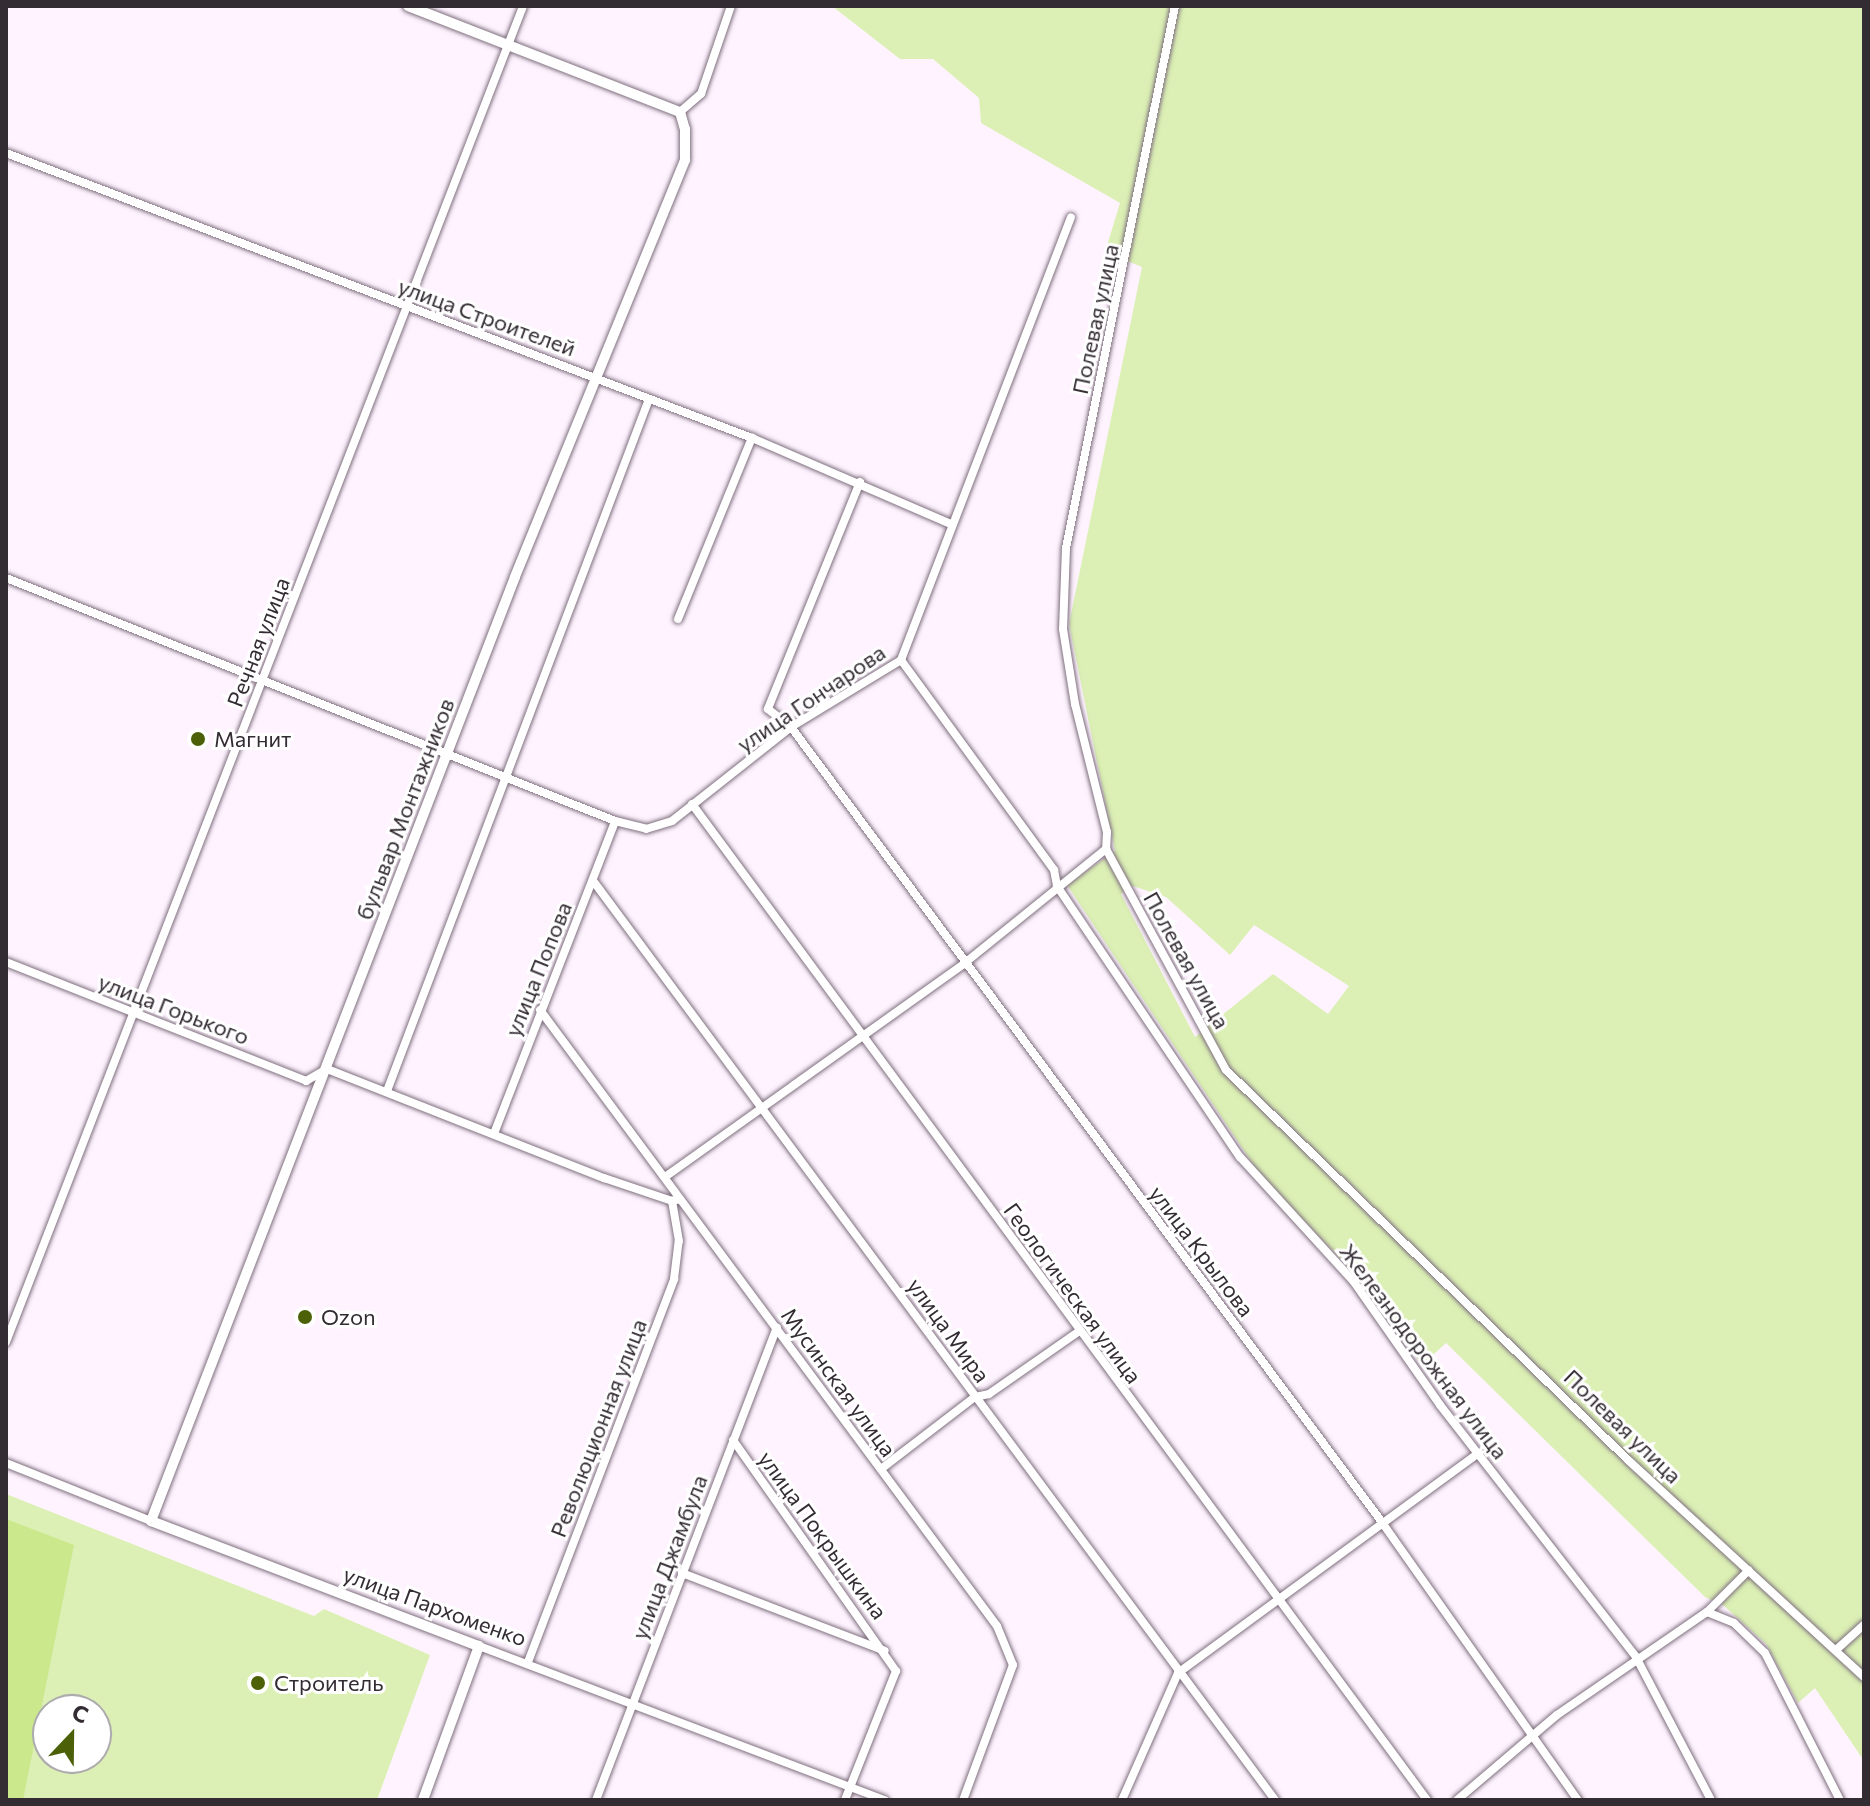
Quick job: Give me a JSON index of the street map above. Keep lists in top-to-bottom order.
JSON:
{
  "streets": {
    "street": [
      "улица Строителей",
      "Полевая улица",
      "Речная улица",
      "улица Гончарова",
      "бульвар Монтажников",
      "улица Попова",
      "улица Горького",
      "улица Крылова",
      "Геологическая улица",
      "улица Мира",
      "Железнодорожная улица",
      "Мусинская улица",
      "Революционная улица",
      "улица Покрышкина",
      "улица Джамбула",
      "улица Пархоменко"
    ]
  },
  "crossings": [
    ["улица Строителей", "Речная улица"],
    ["улица Строителей", "улица Гончарова"],
    ["улица Строителей", "бульвар Монтажников"],
    ["улица Строителей", "улица Крылова"],
    ["Речная улица", "улица Гончарова"],
    ["Речная улица", "улица Горького"],
    ["улица Гончарова", "бульвар Монтажников"],
    ["улица Гончарова", "улица Попова"],
    ["улица Гончарова", "улица Крылова"],
    ["улица Гончарова", "Геологическая улица"],
    ["улица Гончарова", "Железнодорожная улица"],
    ["бульвар Монтажников", "улица Горького"],
    ["бульвар Монтажников", "улица Пархоменко"],
    ["улица Попова", "улица Мира"],
    ["улица Попова", "Мусинская улица"],
    ["Мусинская улица", "Революционная улица"],
    ["Мусинская улица", "улица Джамбула"],
    ["Революционная улица", "улица Пархоменко"],
    ["улица Покрышкина", "улица Джамбула"],
    ["улица Покрышкина", "улица Пархоменко"],
    ["улица Джамбула", "улица Пархоменко"]
  ],
  "places": ["Магнит", "Ozon", "Строитель"],
  "north": "top"
}
